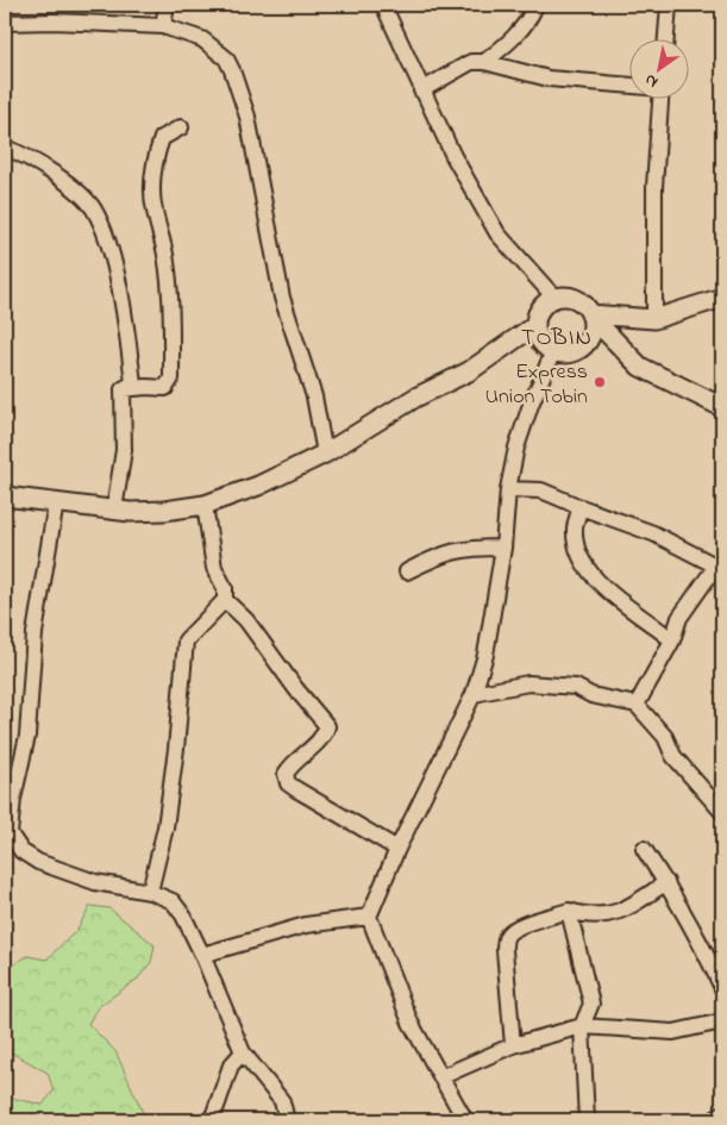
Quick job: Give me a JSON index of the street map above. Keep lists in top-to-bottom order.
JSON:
{
  "districts": ["TOBIN"],
  "places": ["Express Union Tobin"],
  "north": "bottom left"
}
